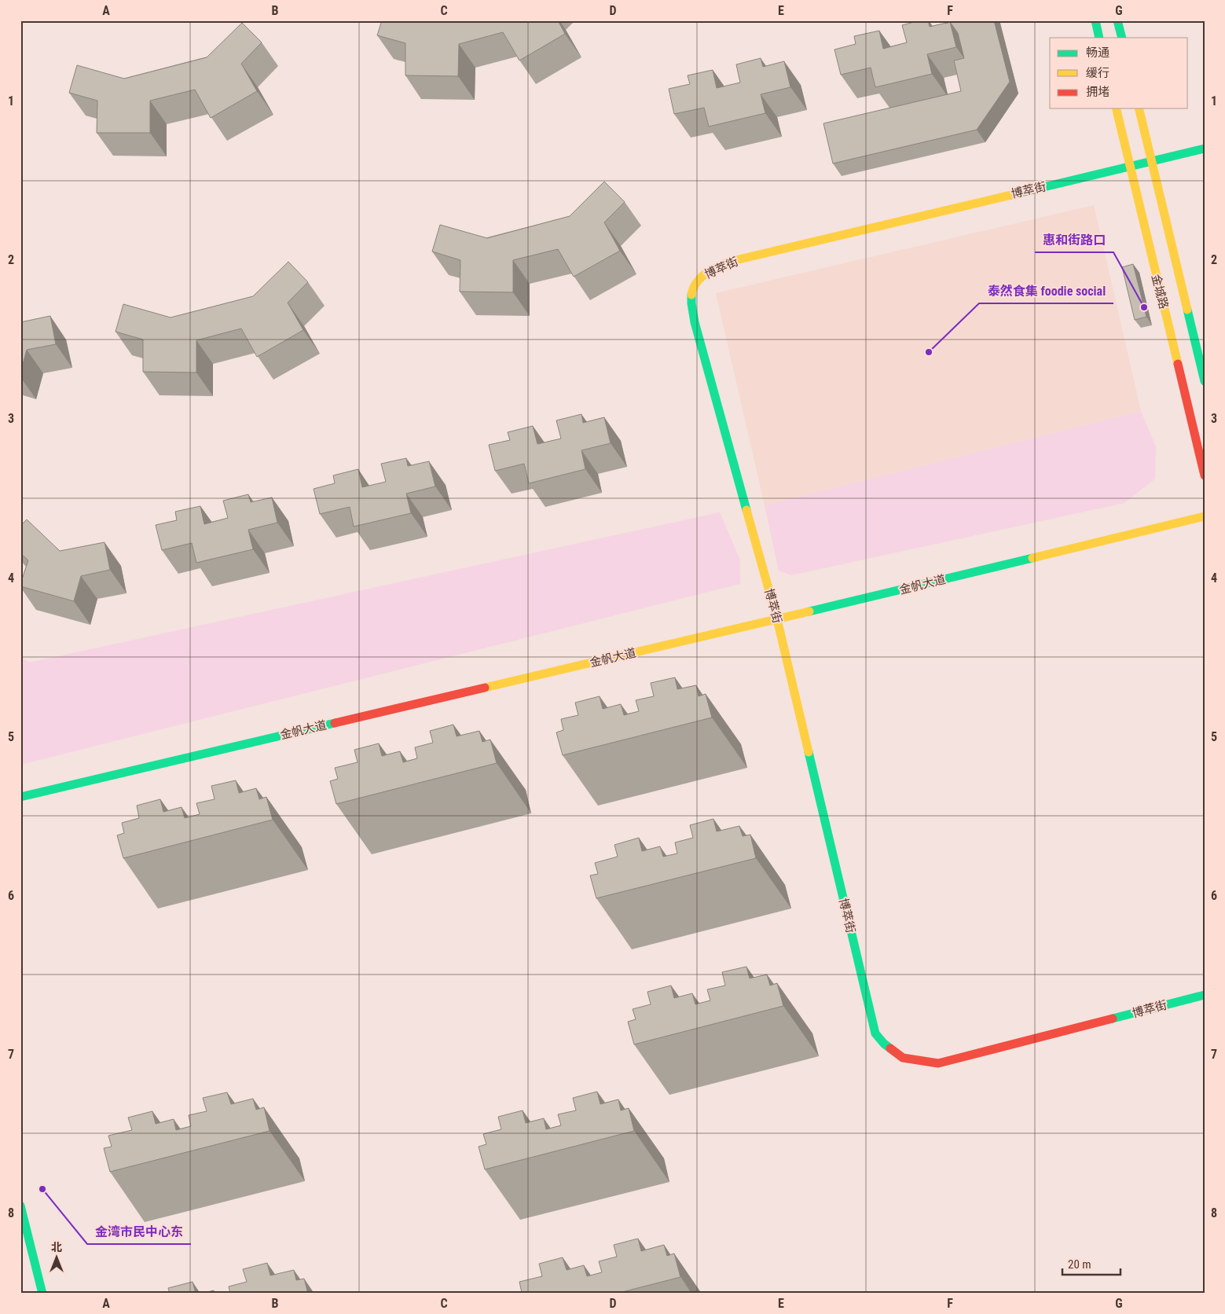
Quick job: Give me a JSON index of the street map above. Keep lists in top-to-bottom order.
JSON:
{
  "streets": {
    "street": ["博萃街", "金城路", "金帆大道"]
  },
  "crossings": [
    ["博萃街", "金城路"],
    ["博萃街", "金帆大道"]
  ],
  "places": ["惠和街路口", "泰然食集 foodie social", "金湾市民中心东"],
  "legend": ["畅通", "缓行", "拥堵"],
  "scale_bar": "20 m",
  "north": "top",
  "grid": {
    "columns": [
      "A",
      "B",
      "C",
      "D",
      "E",
      "F",
      "G"
    ],
    "rows": [
      "1",
      "2",
      "3",
      "4",
      "5",
      "6",
      "7",
      "8"
    ]
  }
}
